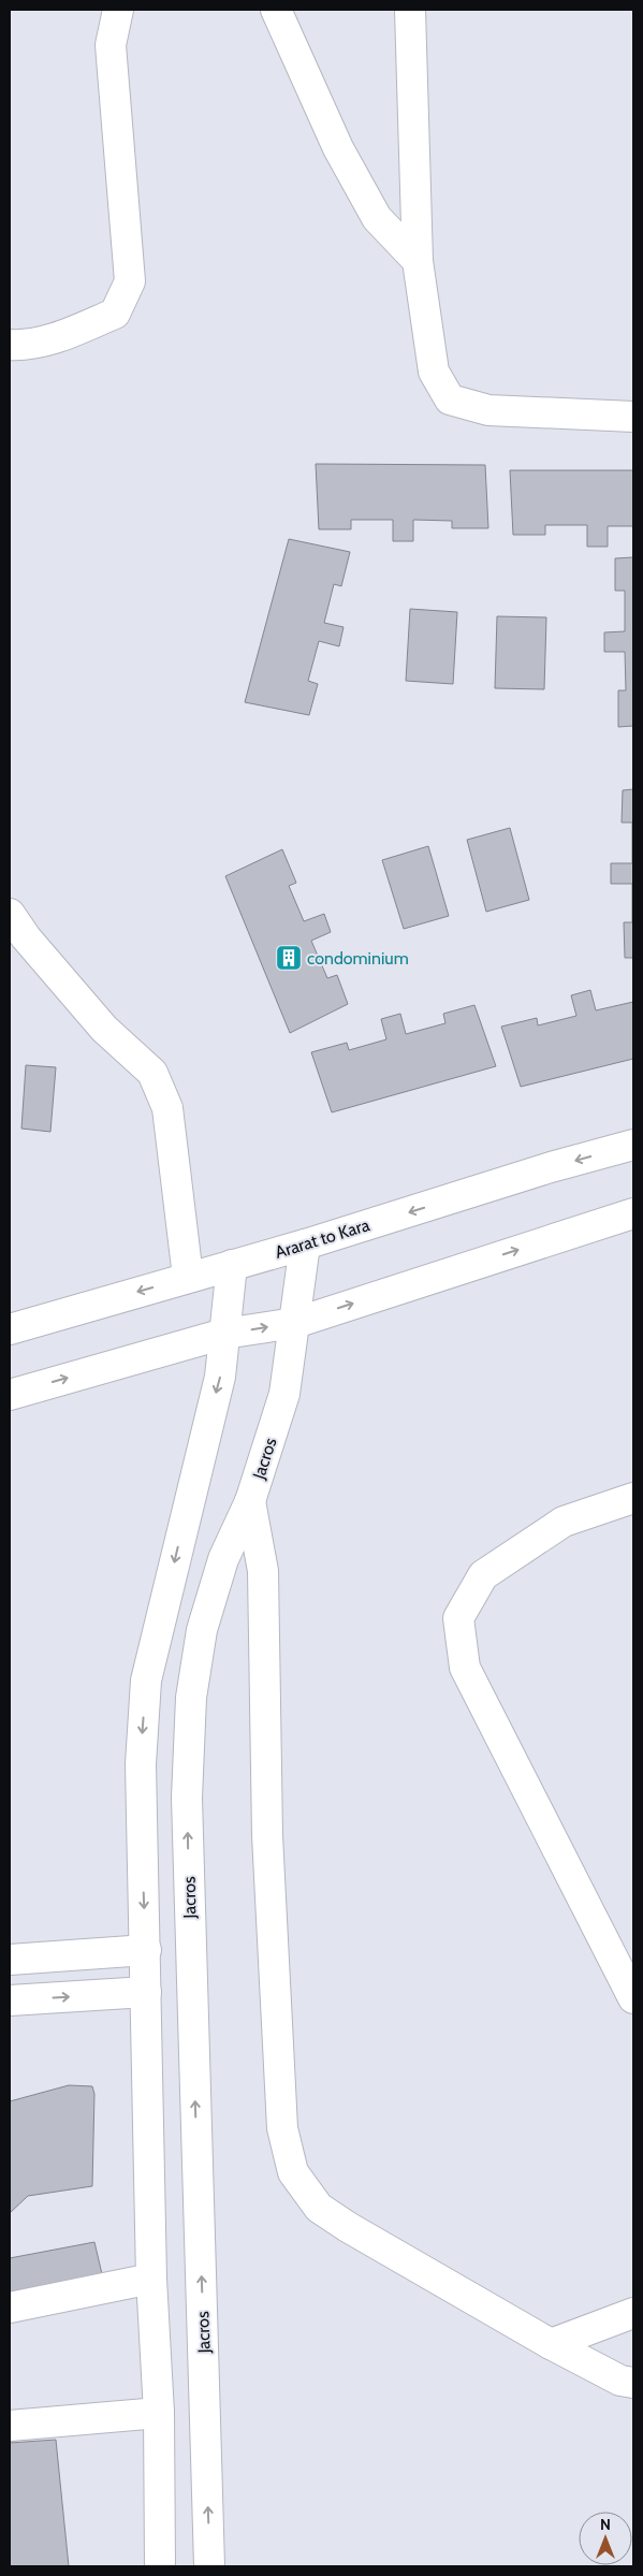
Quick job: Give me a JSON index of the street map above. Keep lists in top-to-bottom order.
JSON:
{
  "streets": {
    "main road": ["Ararat to Kara", "Jacros"]
  },
  "crossings": [
    ["Ararat to Kara", "Jacros"]
  ],
  "places": {
    "building": ["condominium"]
  },
  "north": "top"
}
